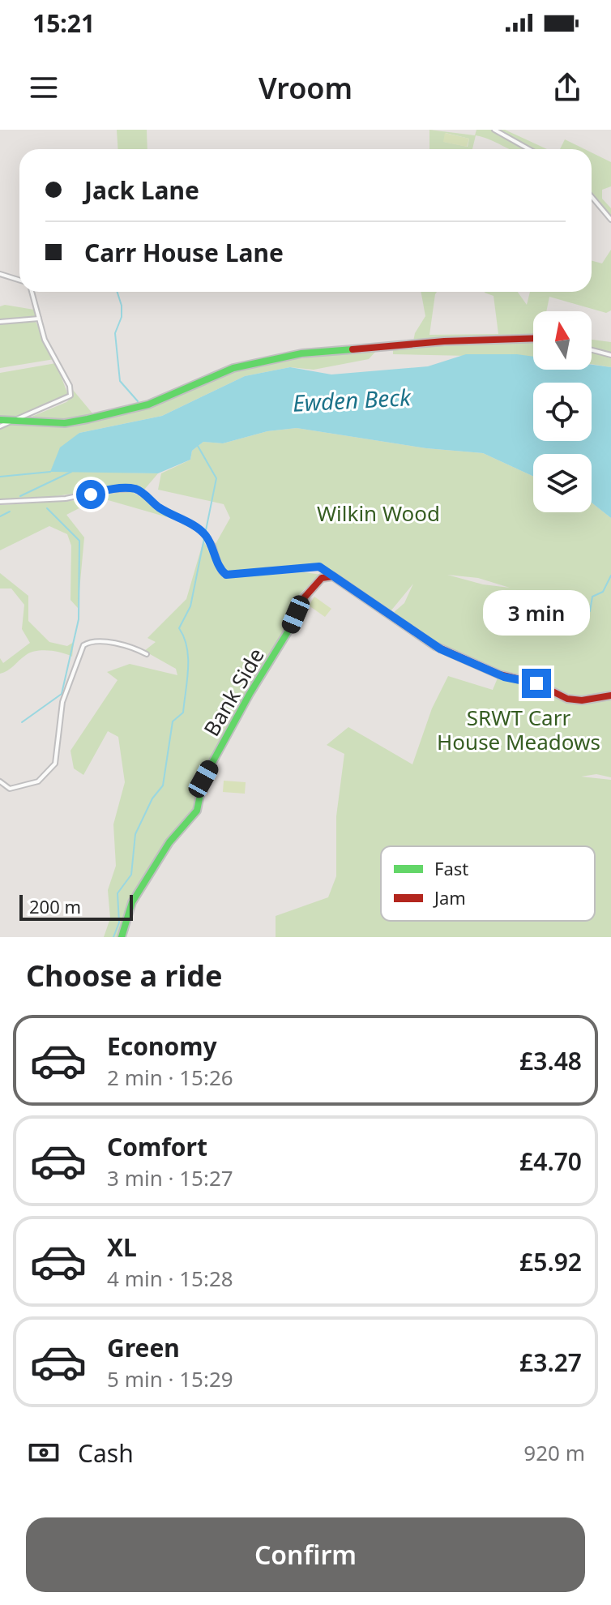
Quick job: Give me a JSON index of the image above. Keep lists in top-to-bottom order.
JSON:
{
  "streets": {
    "street": ["Bank Side"]
  },
  "water": ["Ewden Beck"],
  "parks": ["Wilkin Wood", "SRWT Carr House Meadows"],
  "legend": ["Fast", "Jam"],
  "scale_bar": "200 m",
  "north": "top",
  "page": {
    "status": "15:21",
    "header": "Vroom",
    "banner": ["Jack Lane", "Carr House Lane"],
    "bubble": "3 min",
    "scale": "200 m",
    "heading": "Choose a ride",
    "list": [
      {
        "name": "Economy",
        "note": "2 min · 15:26",
        "value": "£3.48"
      },
      {
        "name": "Comfort",
        "note": "3 min · 15:27",
        "value": "£4.70"
      },
      {
        "name": "XL",
        "note": "4 min · 15:28",
        "value": "£5.92"
      },
      {
        "name": "Green",
        "note": "5 min · 15:29",
        "value": "£3.27"
      }
    ],
    "pay": ["Cash", "920 m"],
    "buttons": "Confirm"
  }
}
